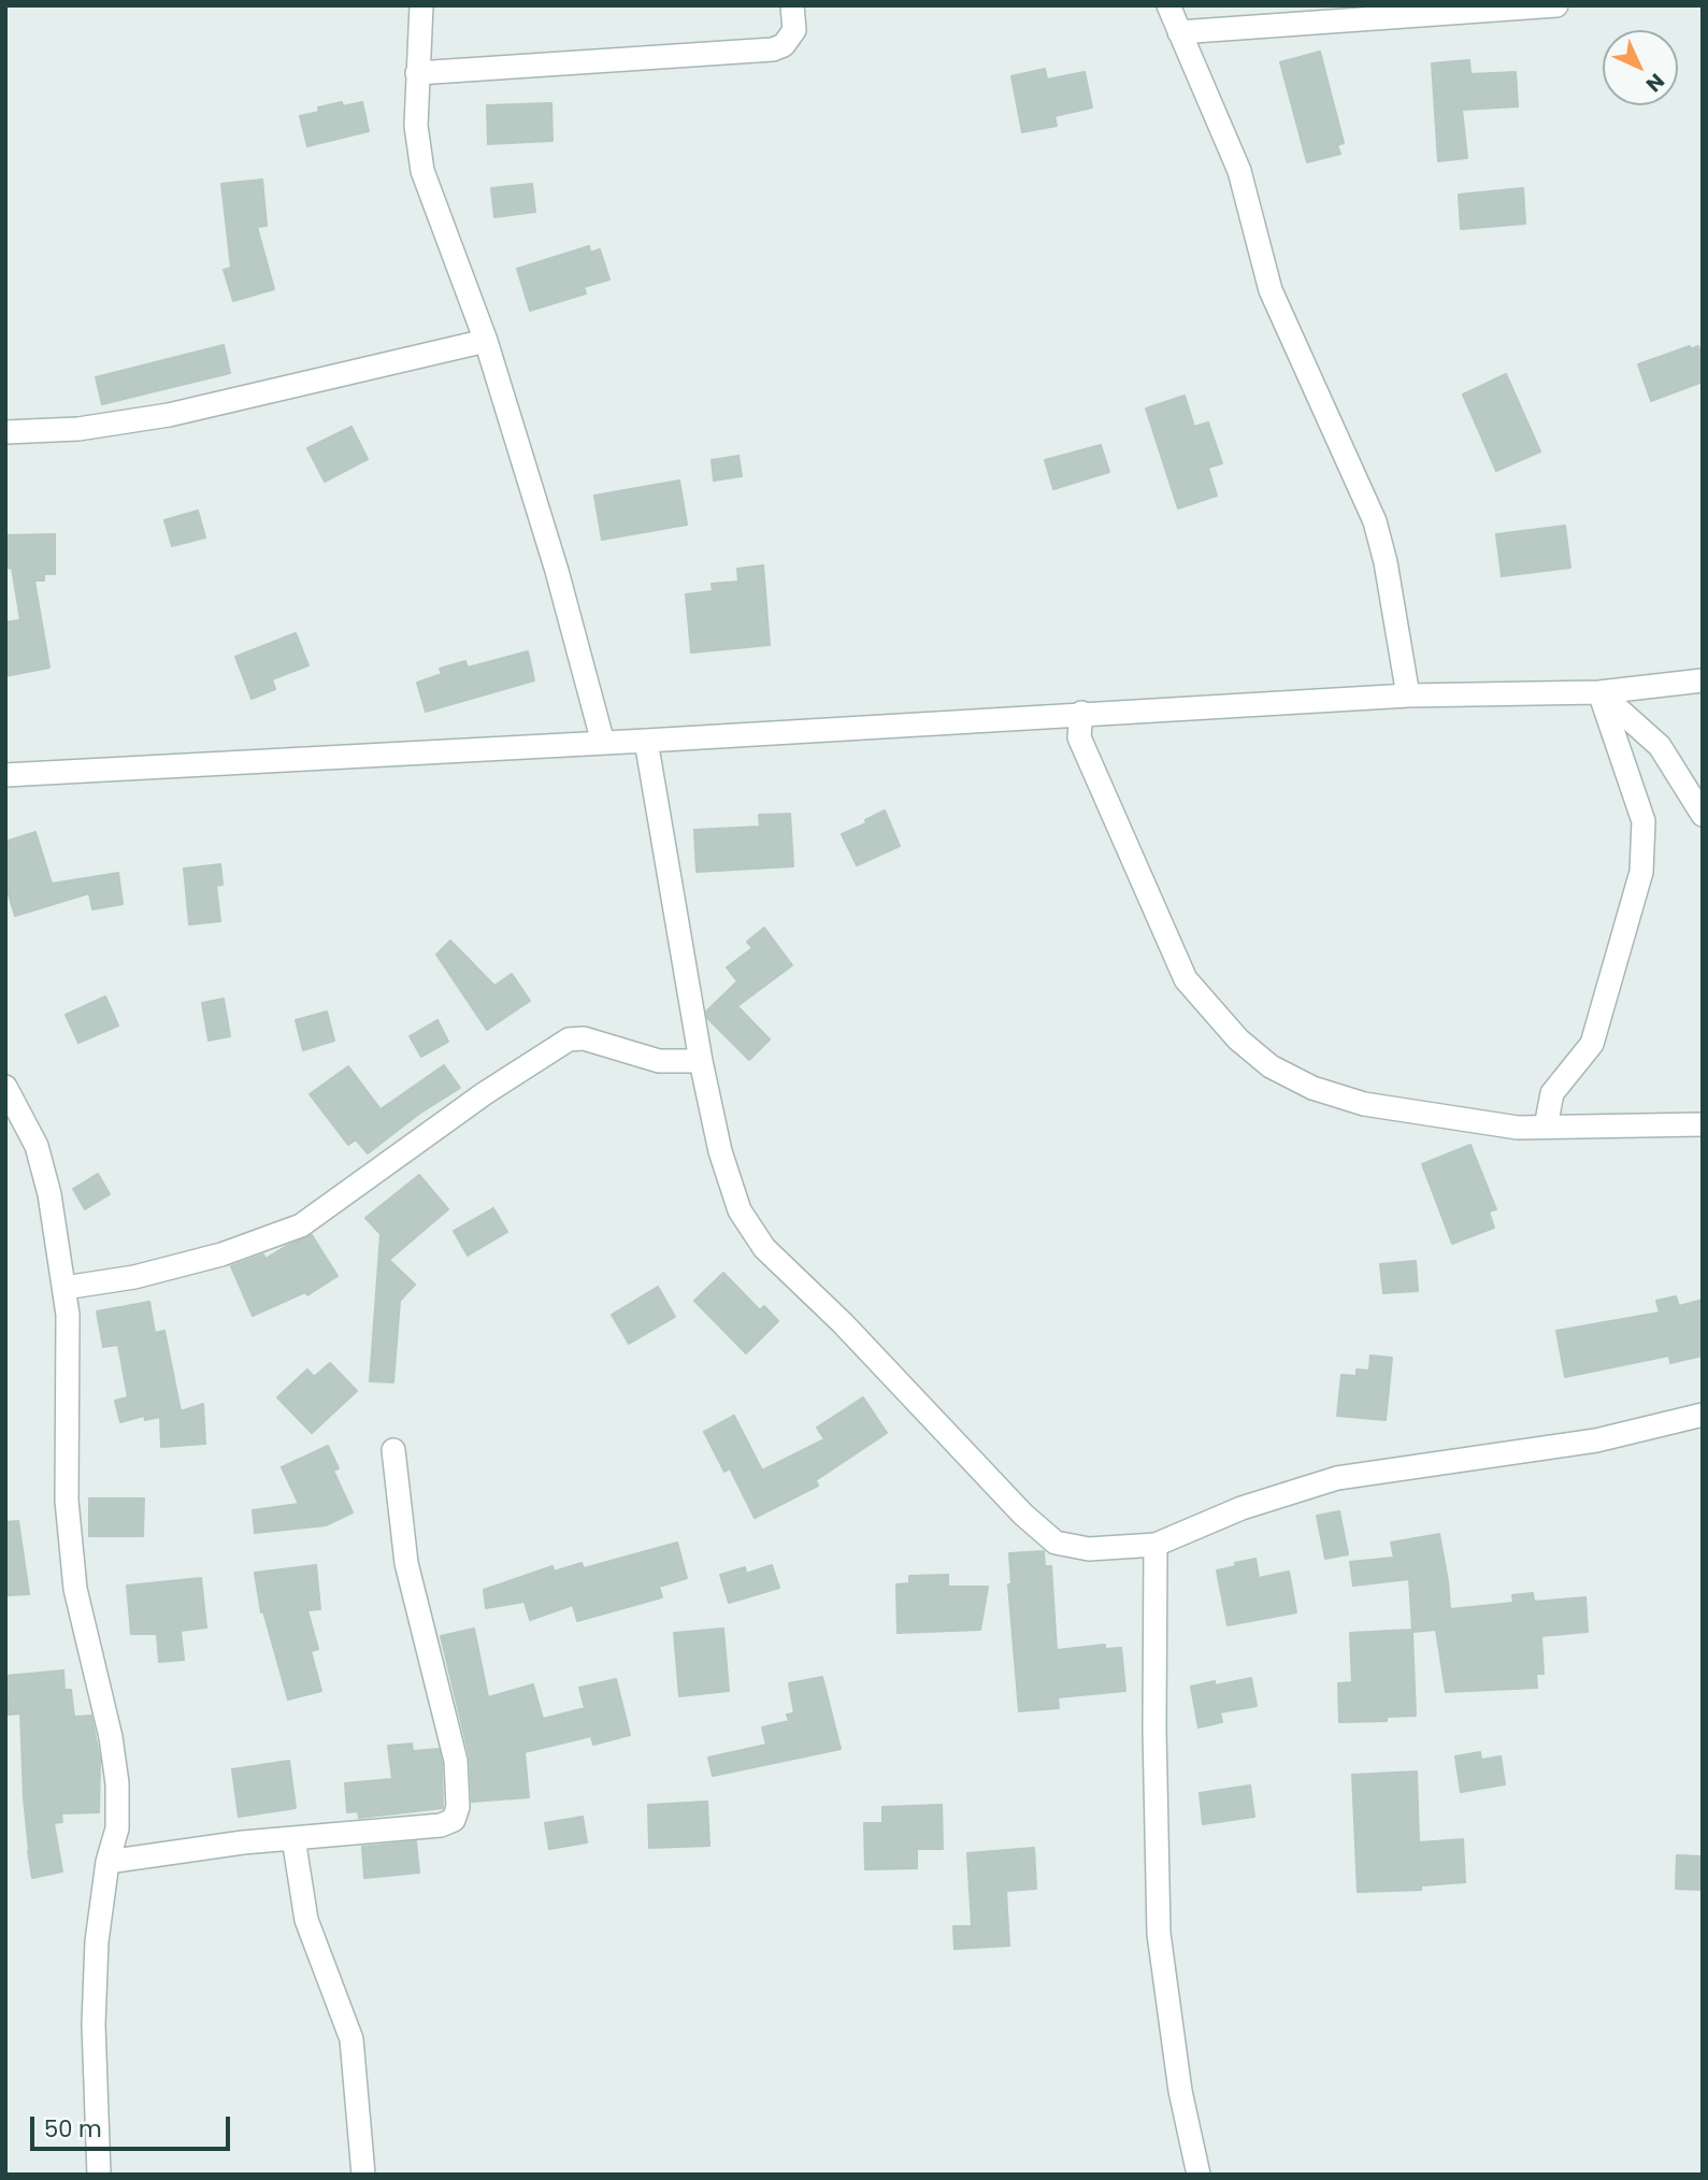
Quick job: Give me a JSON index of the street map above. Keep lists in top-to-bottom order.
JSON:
{
  "scale_bar": "50 m",
  "north": "bottom right"
}
